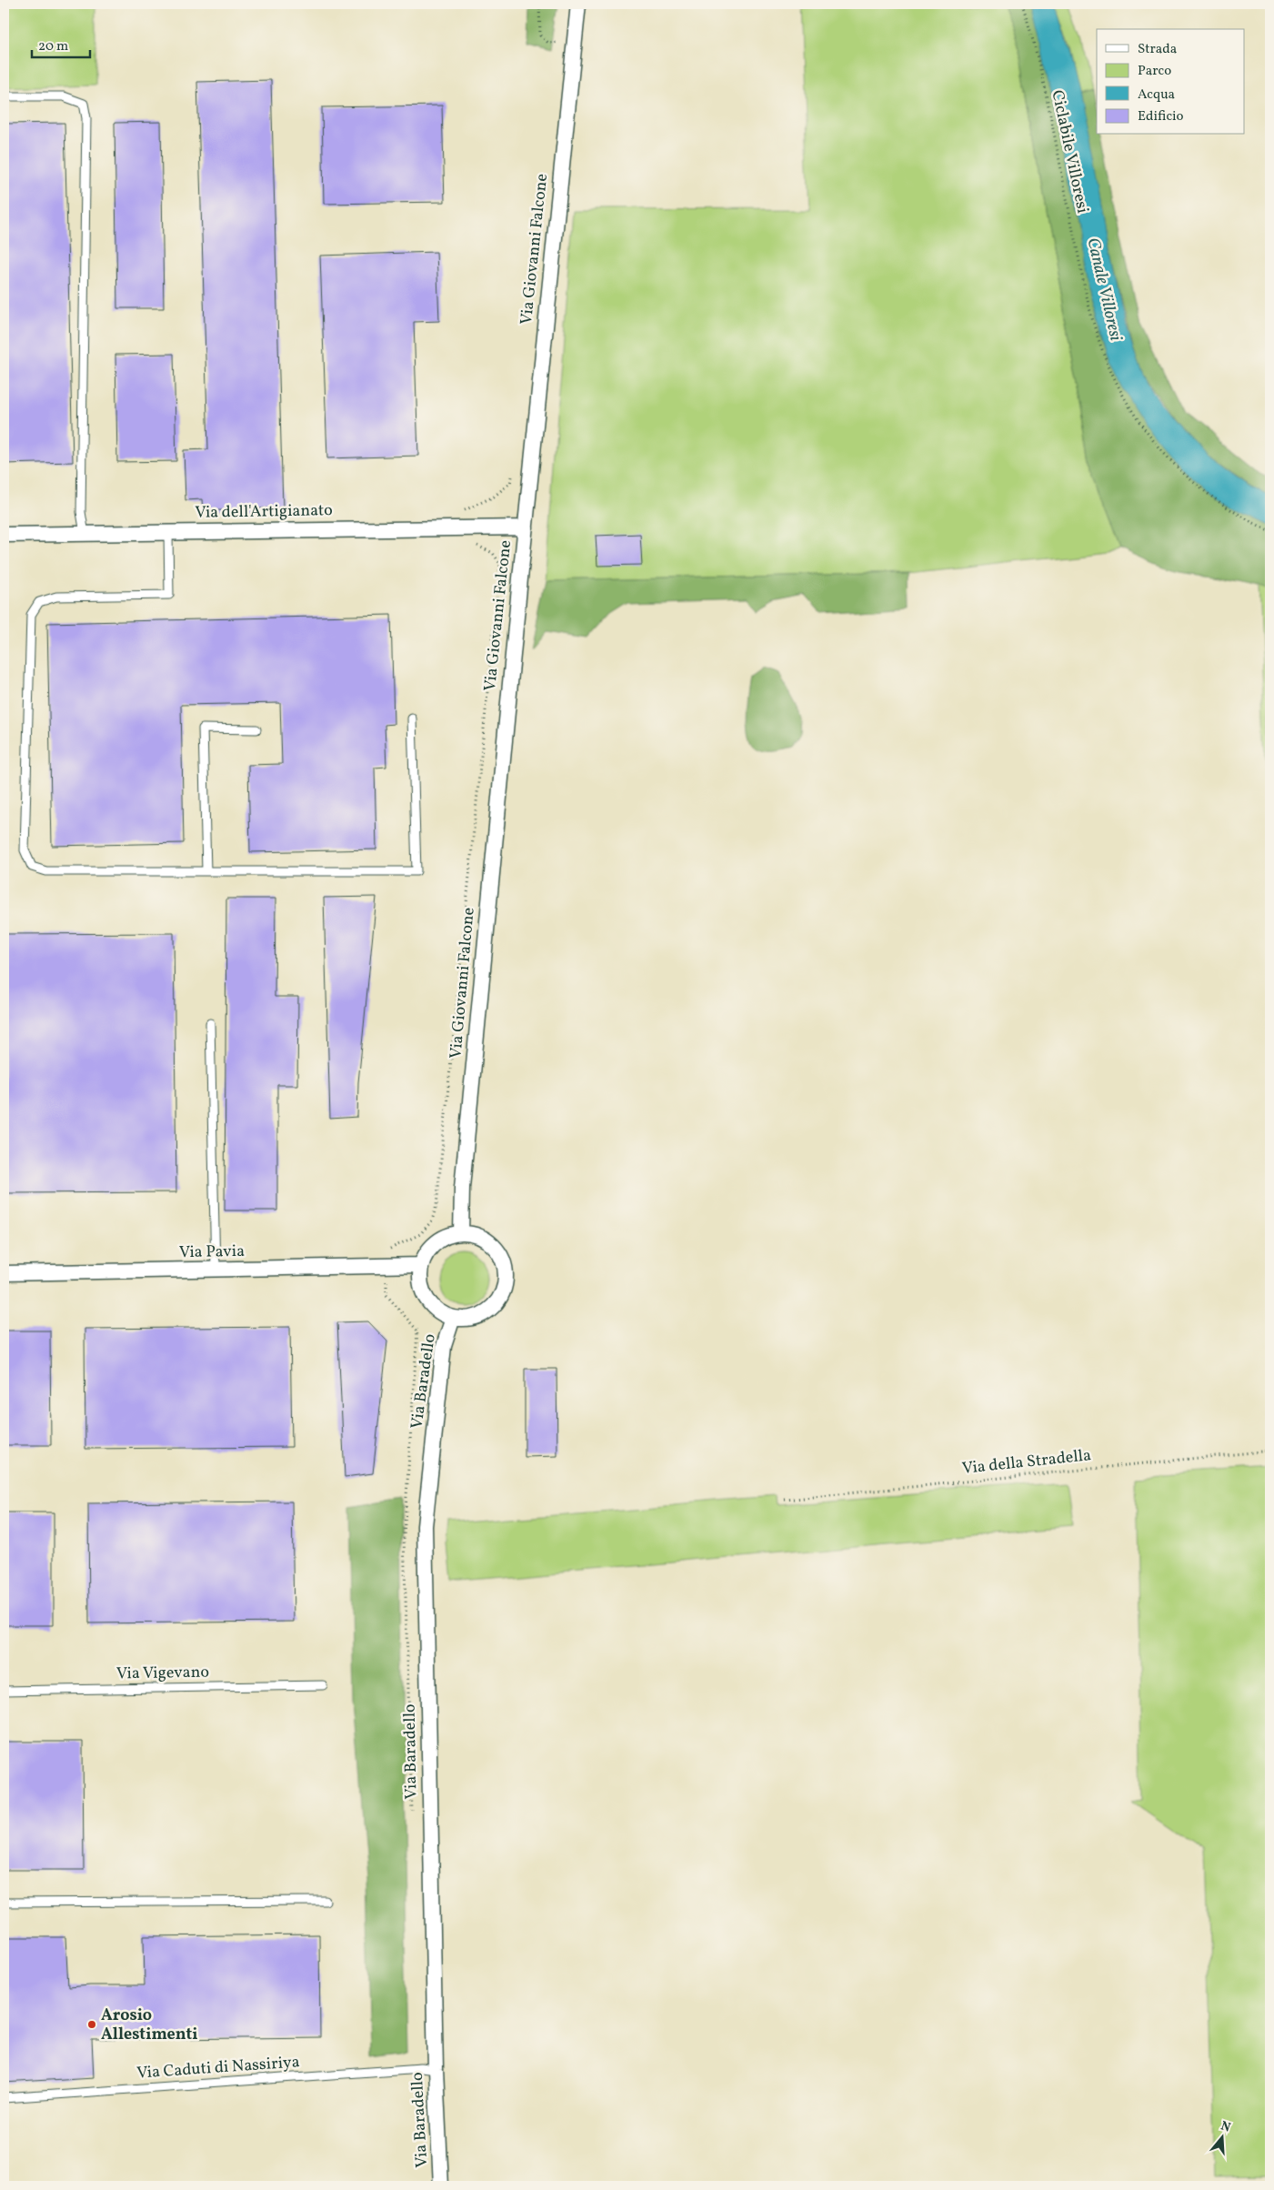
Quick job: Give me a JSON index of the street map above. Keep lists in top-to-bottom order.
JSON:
{
  "streets": {
    "street": [
      "Via Giovanni Falcone",
      "Via dell'Artigianato",
      "Via Pavia",
      "Via Baradello"
    ],
    "lane": ["Via Vigevano", "Via Caduti di Nassiriya"],
    "path": ["Ciclabile Villoresi", "Via della Stradella"]
  },
  "crossings": [
    ["Via Giovanni Falcone", "Via dell'Artigianato"],
    ["Via Giovanni Falcone", "Via Pavia"],
    ["Via Giovanni Falcone", "Via Baradello"],
    ["Via Pavia", "Via Baradello"],
    ["Via Baradello", "Via Caduti di Nassiriya"]
  ],
  "water": ["Canale Villoresi"],
  "places": ["Arosio Allestimenti"],
  "legend": [
    "Strada",
    "Parco",
    "Acqua",
    "Edificio"
  ],
  "scale_bar": "20 m",
  "north": "top"
}
